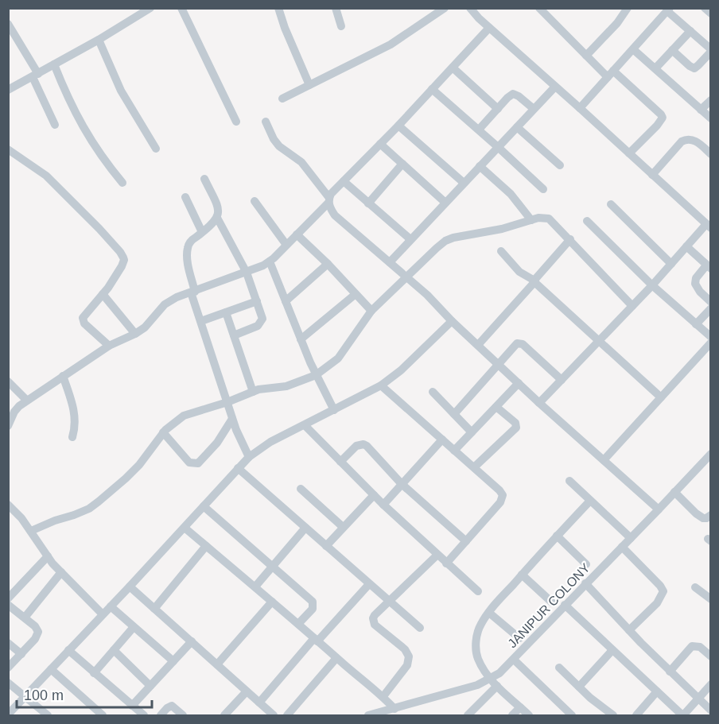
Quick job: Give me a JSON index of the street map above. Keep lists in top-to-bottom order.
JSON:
{
  "streets": {
    "street": ["JANIPUR COLONY"]
  },
  "scale_bar": "100 m"
}
